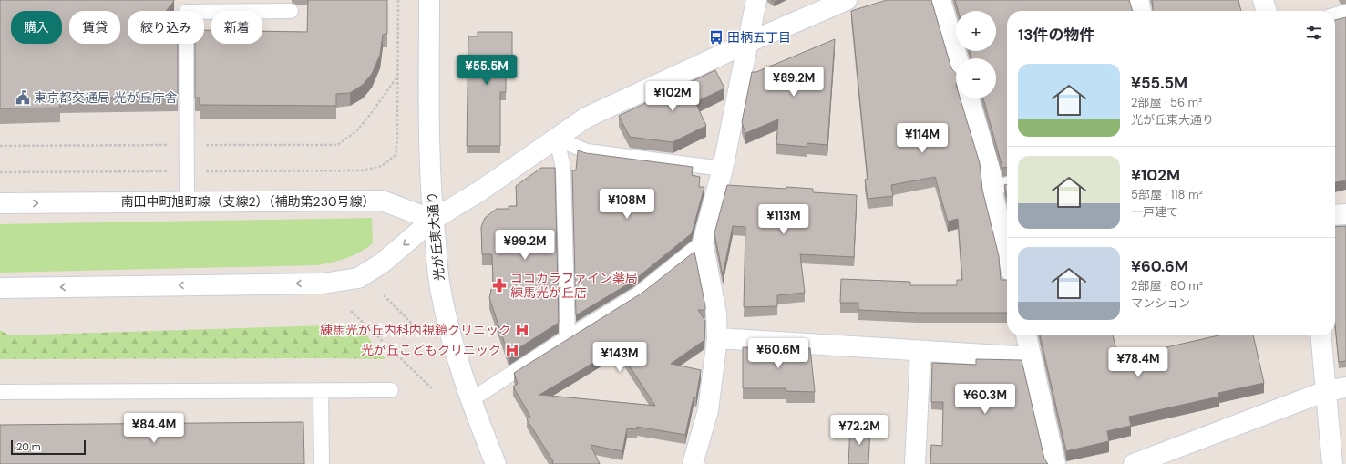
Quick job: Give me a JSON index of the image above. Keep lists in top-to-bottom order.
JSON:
{
  "streets": {
    "street": ["南田中町旭町線（支線2）（補助第230号線）", "光が丘東大通り"]
  },
  "crossings": [
    ["南田中町旭町線（支線2）（補助第230号線）", "光が丘東大通り"]
  ],
  "places": {
    "bus stop": ["田柄五丁目"],
    "public building": ["東京都交通局 光が丘庁舎"],
    "pharmacy": ["ココカラファイン薬局 練馬光が丘店"],
    "hospital": ["練馬光が丘内科内視鏡クリニック", "光が丘こどもクリニック"]
  },
  "scale_bar": "20 m",
  "page": {
    "map_buttons": ["+", "−"],
    "chip": [
      "購入",
      "賃貸",
      "絞り込み",
      "新着"
    ],
    "heading": "13件の物件",
    "price": [
      "¥55.5M",
      "¥89.2M",
      "¥102M",
      "¥114M",
      "¥108M",
      "¥113M",
      "¥99.2M",
      "¥60.6M",
      "¥143M",
      "¥78.4M",
      "¥60.3M",
      "¥84.4M",
      "¥72.2M"
    ],
    "list": [
      {
        "name": "¥55.5M",
        "note": "2部屋 · 56 m² · 光が丘東大通り"
      },
      {
        "name": "¥102M",
        "note": "5部屋 · 118 m² · 一戸建て"
      },
      {
        "name": "¥60.6M",
        "note": "2部屋 · 80 m² · マンション"
      }
    ],
    "scale": "20 m"
  }
}
